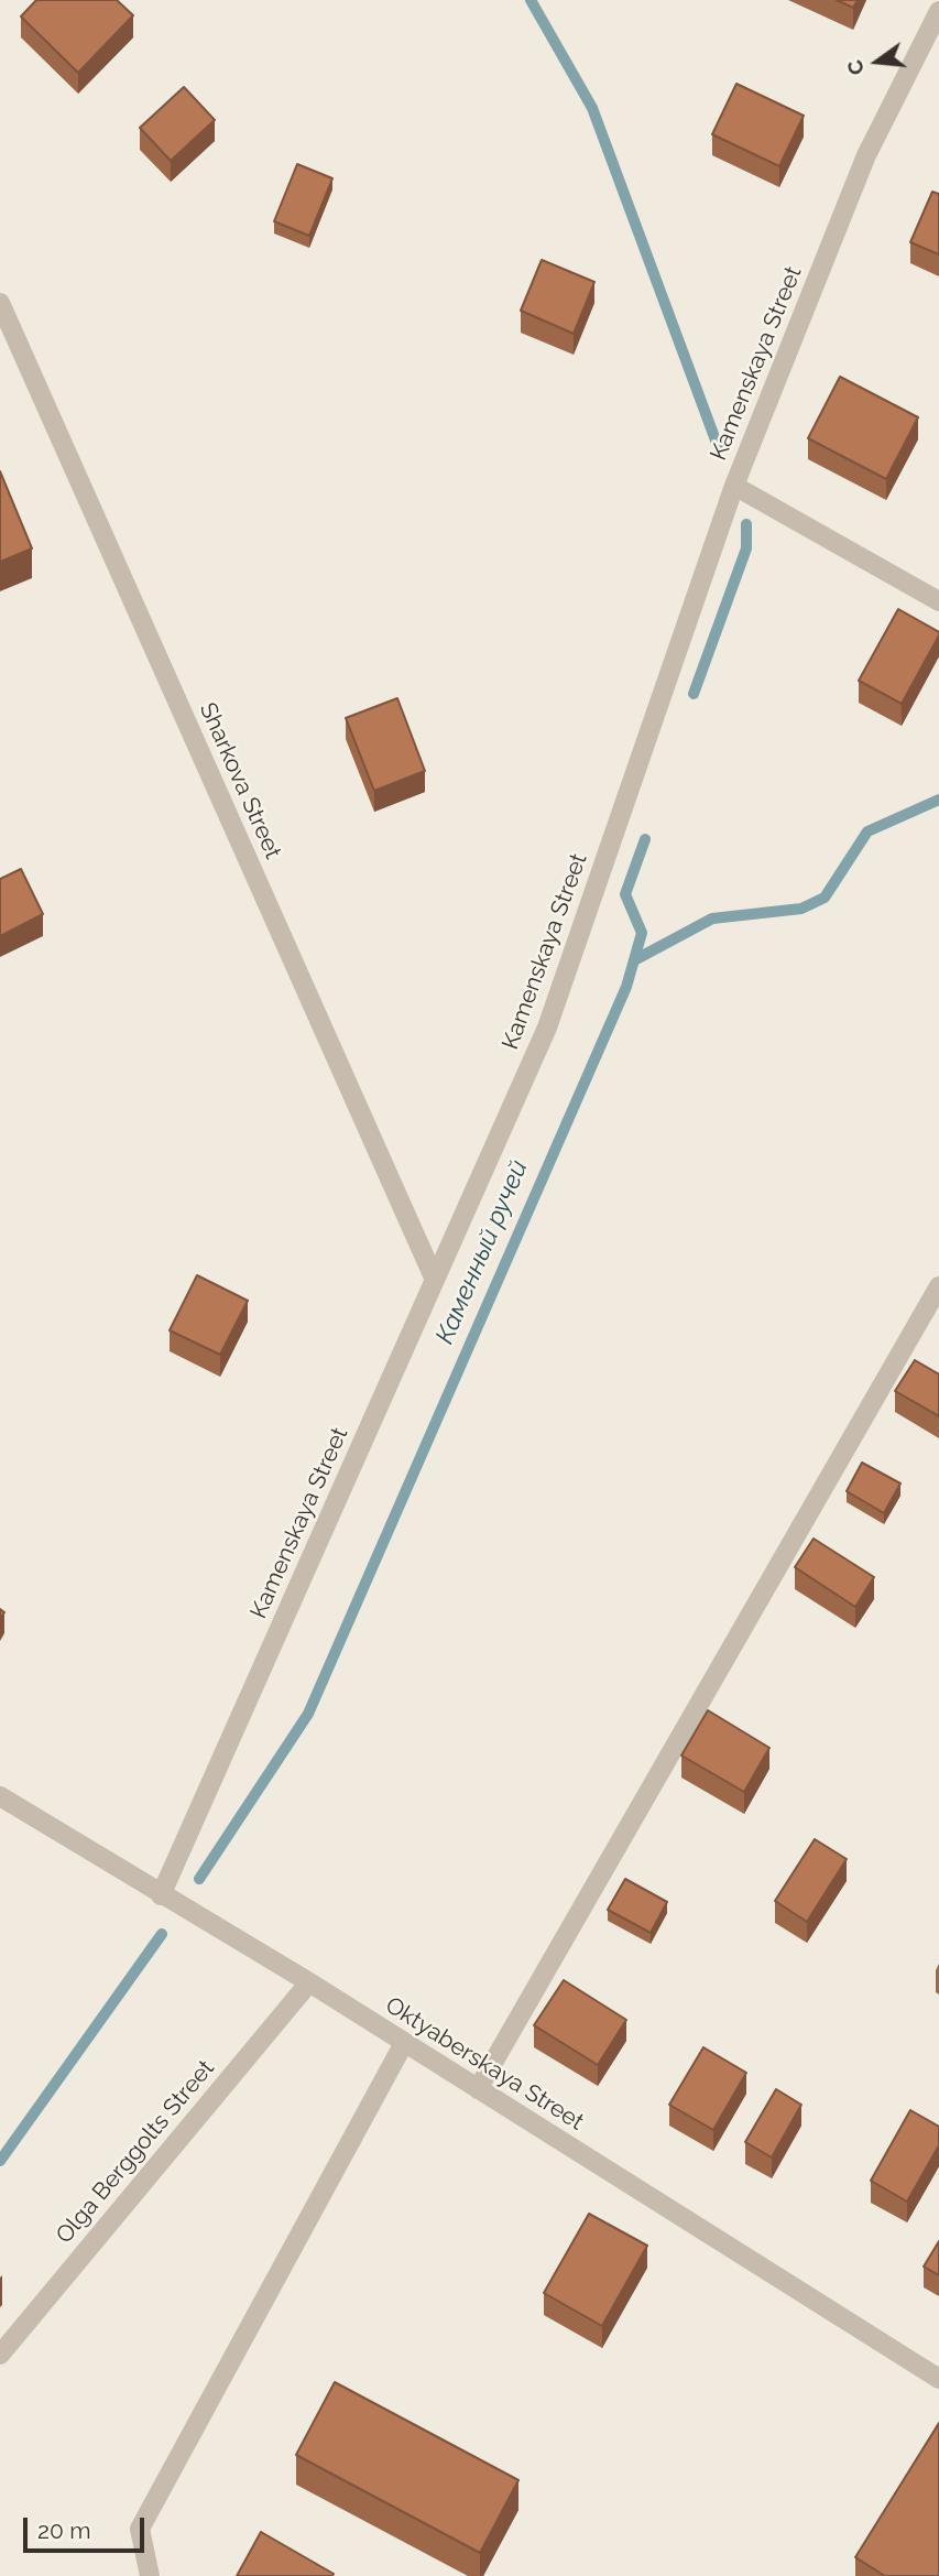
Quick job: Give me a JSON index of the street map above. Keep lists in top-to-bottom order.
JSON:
{
  "streets": {
    "street": [
      "Kamenskaya Street",
      "Sharkova Street",
      "Oktyaberskaya Street",
      "Olga Berggolts Street"
    ]
  },
  "crossings": [
    ["Kamenskaya Street", "Sharkova Street"],
    ["Kamenskaya Street", "Oktyaberskaya Street"],
    ["Oktyaberskaya Street", "Olga Berggolts Street"]
  ],
  "water": ["Каменный ручей"],
  "scale_bar": "20 m",
  "north": "left"
}
